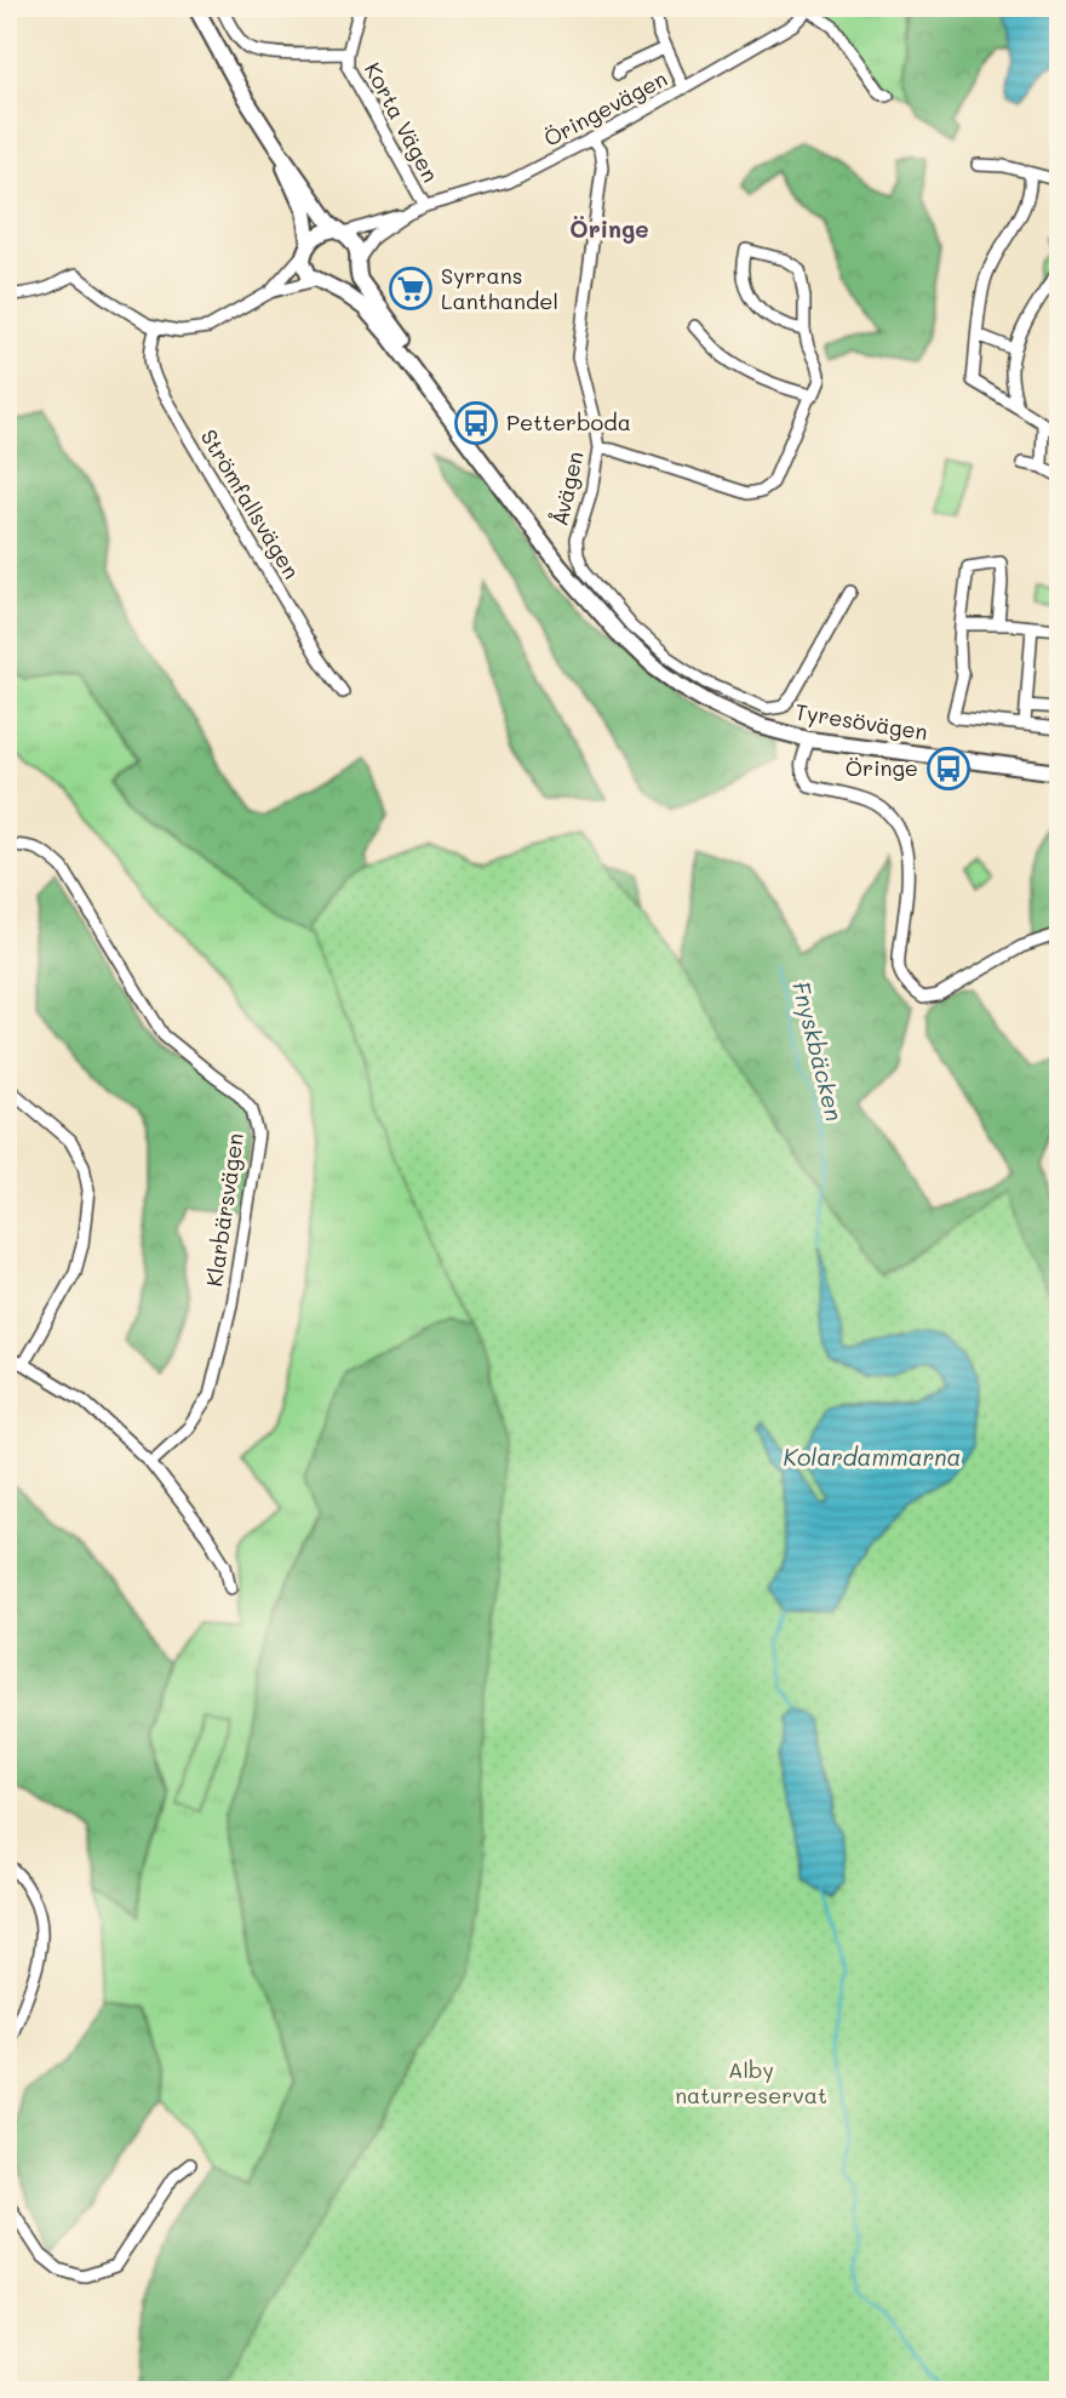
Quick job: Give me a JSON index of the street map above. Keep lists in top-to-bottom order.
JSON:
{
  "streets": {
    "main road": ["Tyresövägen"],
    "street": [
      "Öringevägen",
      "Korta Vägen",
      "Åvägen",
      "Strömfallsvägen",
      "Klarbärsvägen"
    ]
  },
  "crossings": [
    ["Öringevägen", "Korta Vägen"],
    ["Öringevägen", "Åvägen"],
    ["Öringevägen", "Tyresövägen"]
  ],
  "districts": ["Öringe"],
  "water": ["Fnyskbäcken", "Kolardammarna"],
  "parks": ["Alby naturreservat"],
  "places": {
    "supermarket": ["Syrrans Lanthandel"],
    "bus stop": ["Petterboda", "Öringe"]
  }
}
